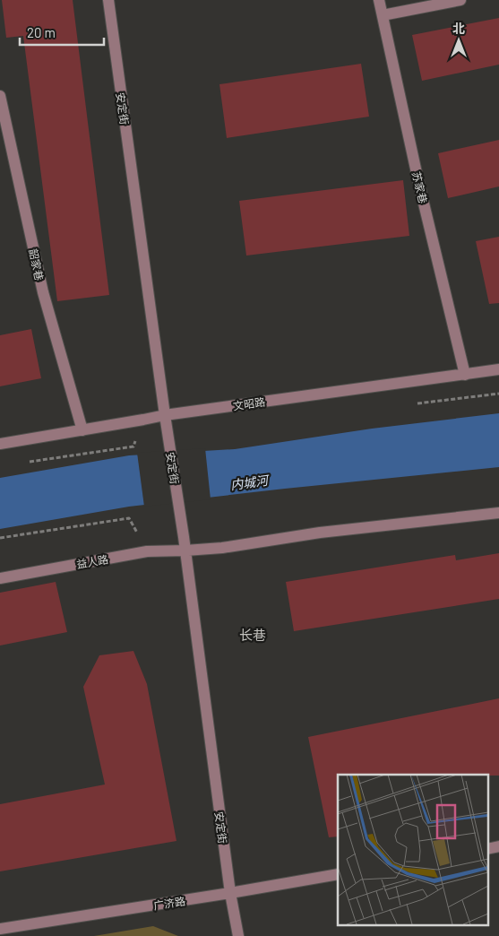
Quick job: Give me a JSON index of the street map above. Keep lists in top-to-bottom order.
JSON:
{
  "streets": {
    "street": [
      "安定街",
      "苏家巷",
      "韶家巷",
      "文昭路",
      "益人路",
      "广济路"
    ]
  },
  "crossings": [
    ["安定街", "文昭路"],
    ["安定街", "益人路"],
    ["安定街", "广济路"],
    ["苏家巷", "文昭路"],
    ["韶家巷", "文昭路"]
  ],
  "districts": ["长巷"],
  "water": ["内城河"],
  "scale_bar": "20 m",
  "north": "top"
}
